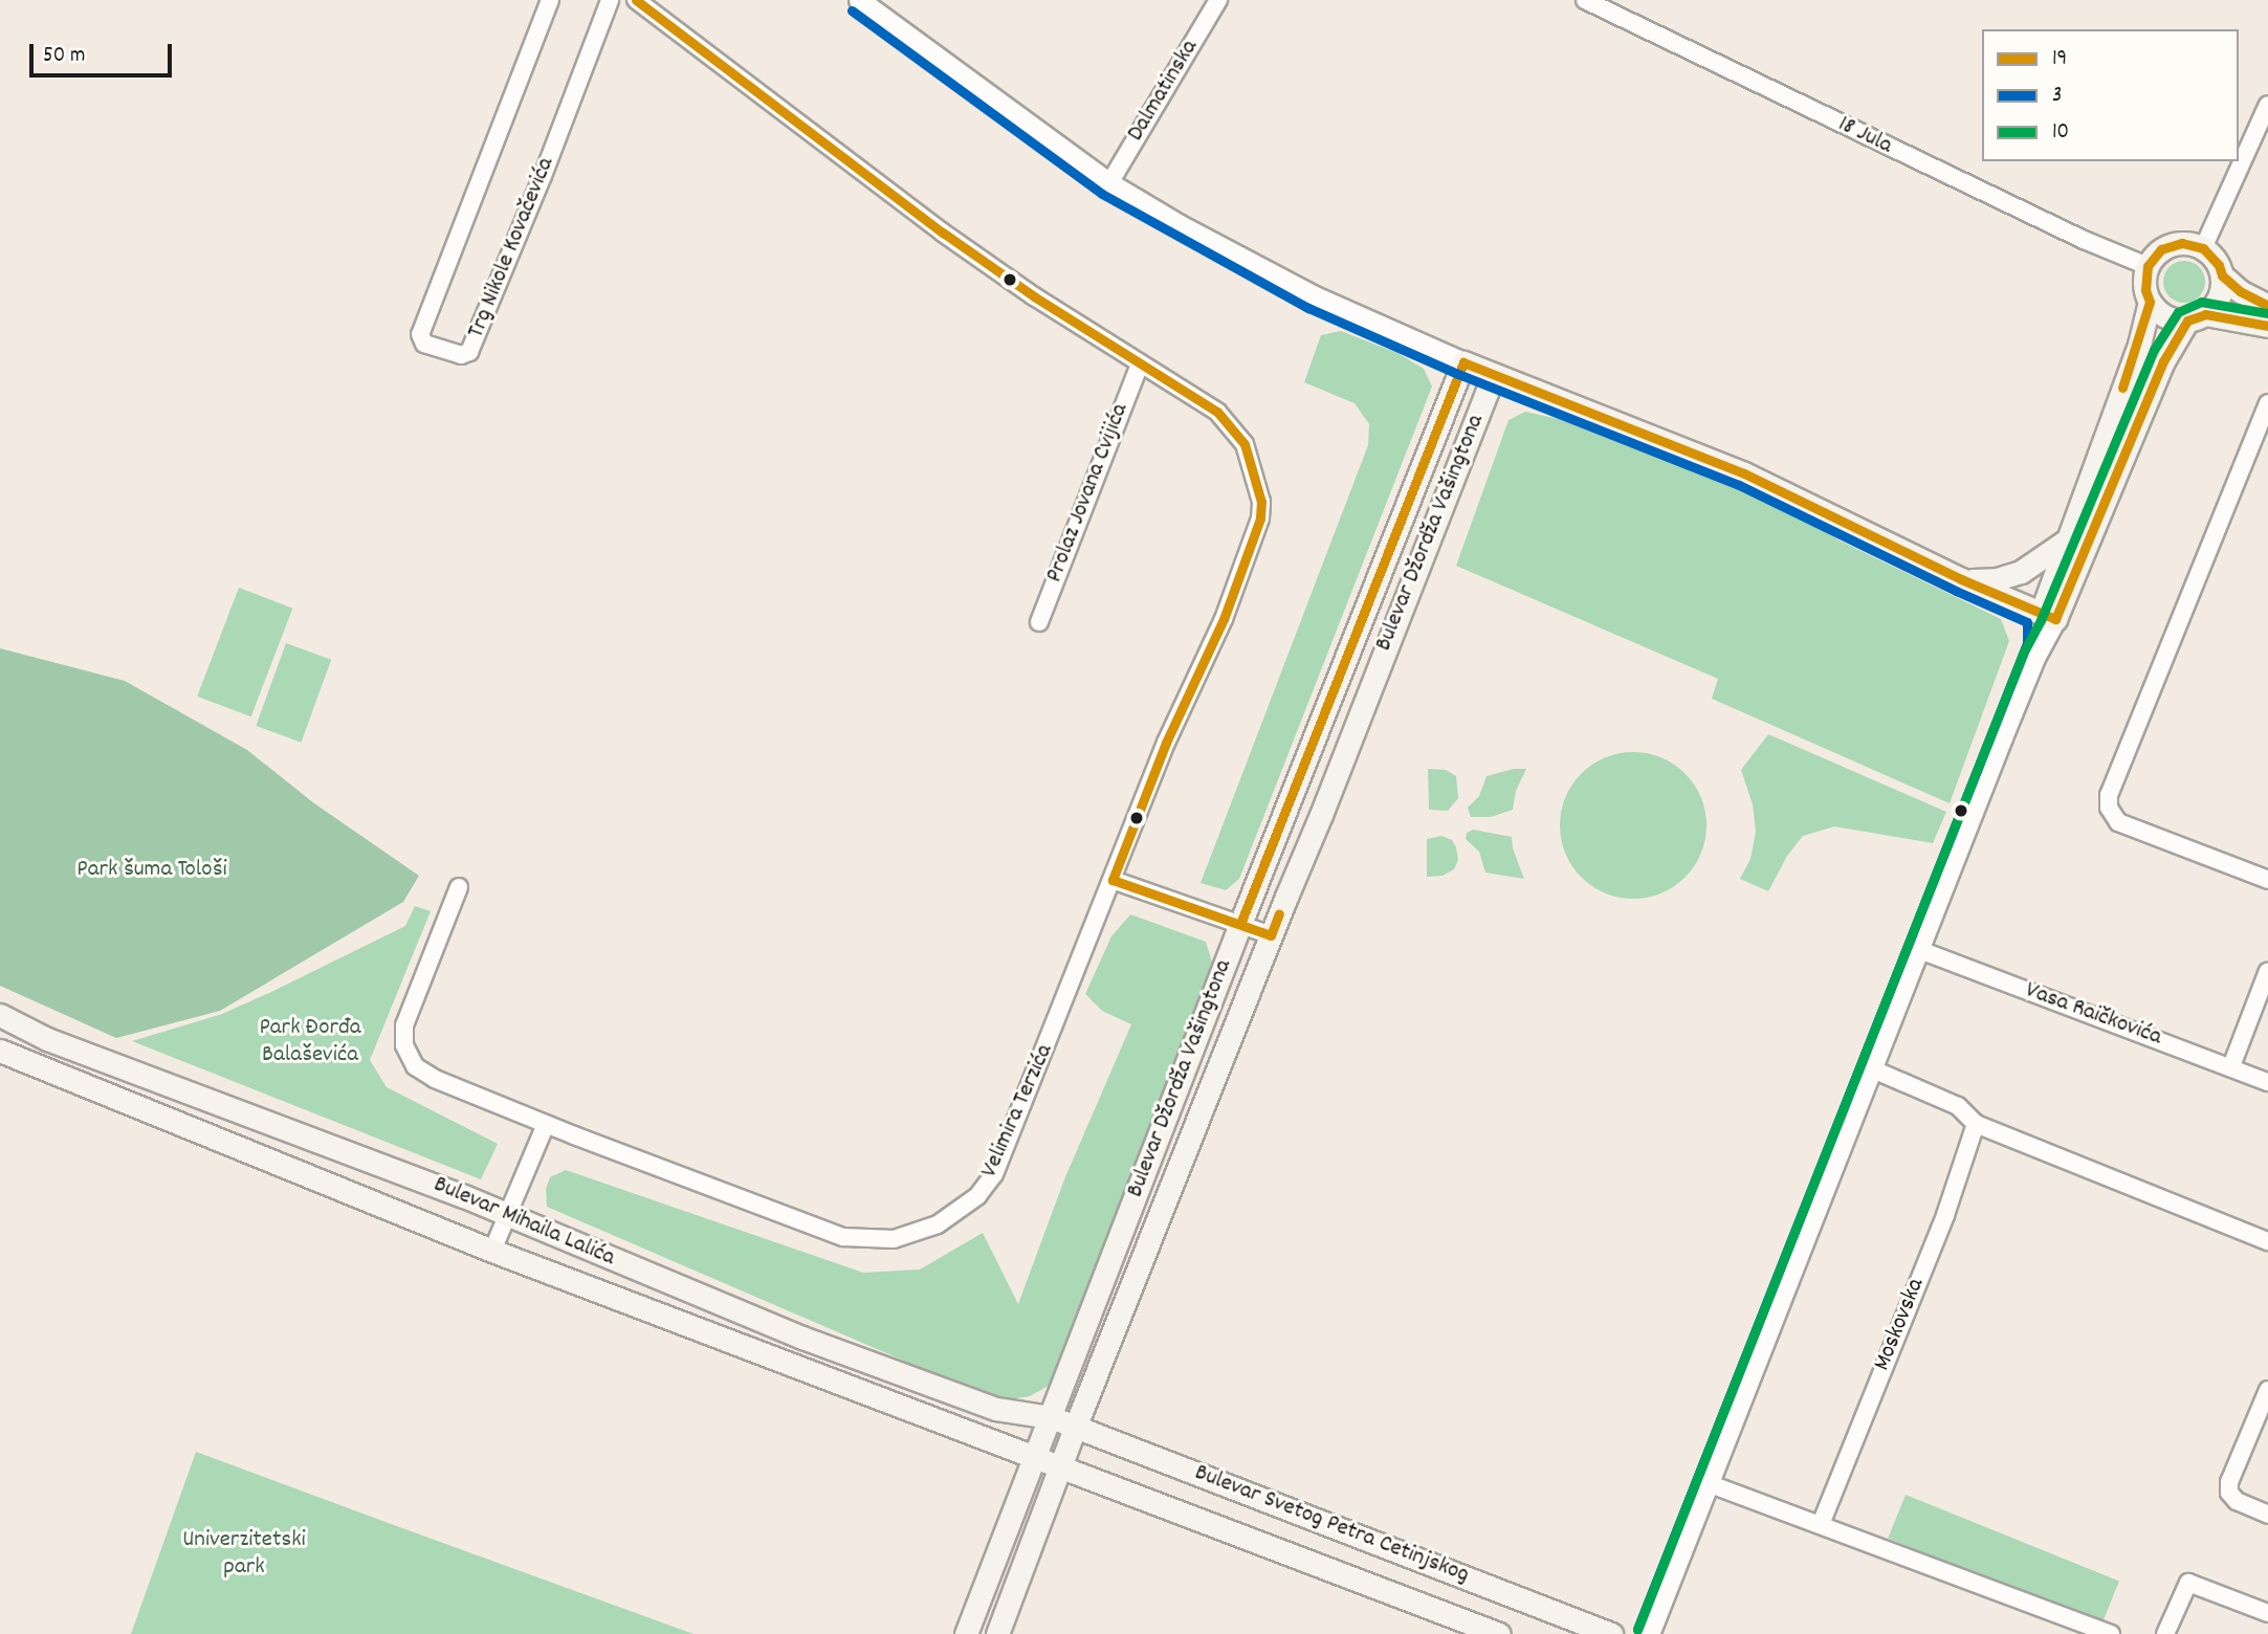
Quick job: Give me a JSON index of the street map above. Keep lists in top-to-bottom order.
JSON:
{
  "streets": {
    "main road": ["Bulevar Džordža Vašingtona", "Bulevar Mihaila Lalića", "Bulevar Svetog Petra Cetinjskog"],
    "street": [
      "Dalmatinska",
      "18 Jula",
      "Trg Nikole Kovačevića",
      "Prolaz Jovana Cvijića",
      "Vasa Raičkovića",
      "Velimira Terzića",
      "Moskovska"
    ]
  },
  "crossings": [
    ["Prolaz Jovana Cvijića", "Velimira Terzića"],
    ["Bulevar Džordža Vašingtona", "Bulevar Mihaila Lalića"],
    ["Bulevar Džordža Vašingtona", "Bulevar Svetog Petra Cetinjskog"],
    ["Bulevar Mihaila Lalića", "Bulevar Svetog Petra Cetinjskog"]
  ],
  "parks": ["Park šuma Tološi", "Park Đorđa Balaševića", "Univerzitetski park"],
  "lines": ["transit line 19", "transit line 3", "transit line 10"],
  "legend": ["19", "3", "10"],
  "scale_bar": "50 m"
}
